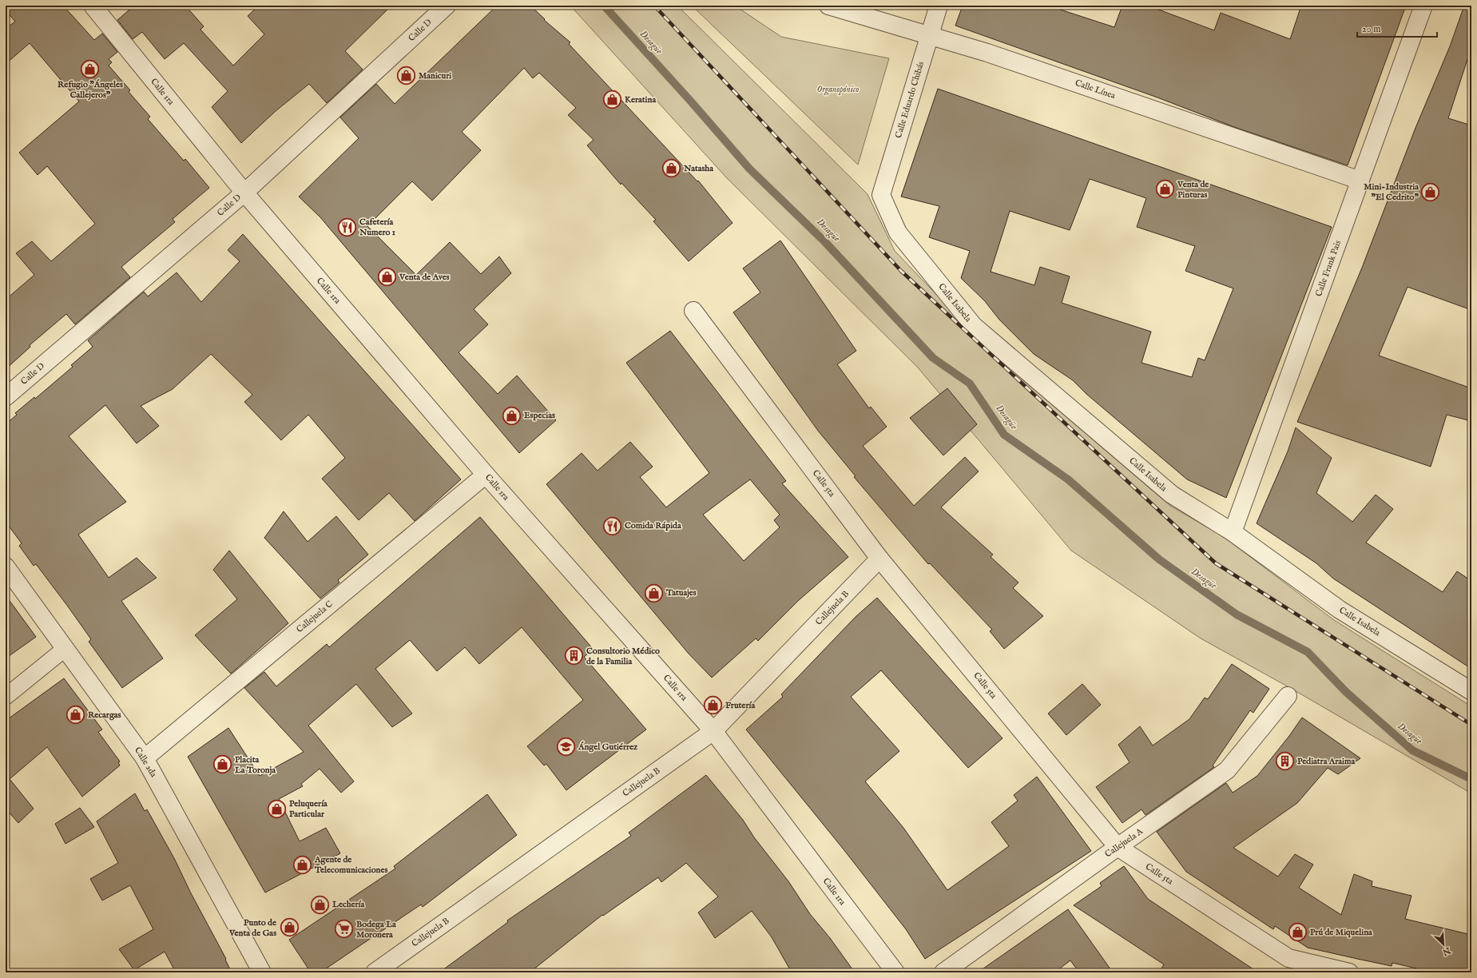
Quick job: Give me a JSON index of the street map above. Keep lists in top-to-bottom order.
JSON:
{
  "streets": {
    "street": [
      "Calle D",
      "Calle Línea",
      "Calle 1ra",
      "Calle Eduardo Chibás",
      "Calle Frank Pais",
      "Calle Isabela",
      "Calle 5ta",
      "Callejuela B",
      "Callejuela C",
      "Calle 2da",
      "Callejuela A"
    ]
  },
  "crossings": [
    ["Calle D", "Calle 1ra"],
    ["Calle Línea", "Calle Eduardo Chibás"],
    ["Calle Línea", "Calle Frank Pais"],
    ["Calle 1ra", "Callejuela B"],
    ["Calle 1ra", "Callejuela C"],
    ["Calle Eduardo Chibás", "Calle Isabela"],
    ["Calle Frank Pais", "Calle Isabela"],
    ["Calle 5ta", "Callejuela B"],
    ["Calle 5ta", "Callejuela A"],
    ["Callejuela C", "Calle 2da"]
  ],
  "water": ["Desagüe"],
  "parks": ["Organopónico"],
  "places": {
    "shop": [
      "Refugio \"Ángeles Callejeros\"",
      "Manicuri",
      "Keratina",
      "Natasha",
      "Venta de Pinturas",
      "Mini-Industria \"El Cedrito\"",
      "Venta de Aves",
      "Especias",
      "Tatuajes",
      "Frutería",
      "Recargas",
      "Placita La Toronja",
      "Peluquería Particular",
      "Agente de Telecomunicaciones",
      "Lechería",
      "Punto de Venta de Gas",
      "Prú de Miquelina"
    ],
    "restaurant": ["Cafetería Numero 1", "Comida Rápida"],
    "building": ["Consultorio Médico de la Familia", "Pediatra Araima"],
    "school or university": ["Ángel Gutiérrez"],
    "supermarket": ["Bodega La Moronera"]
  },
  "scale_bar": "20 m",
  "north": "bottom right"
}
